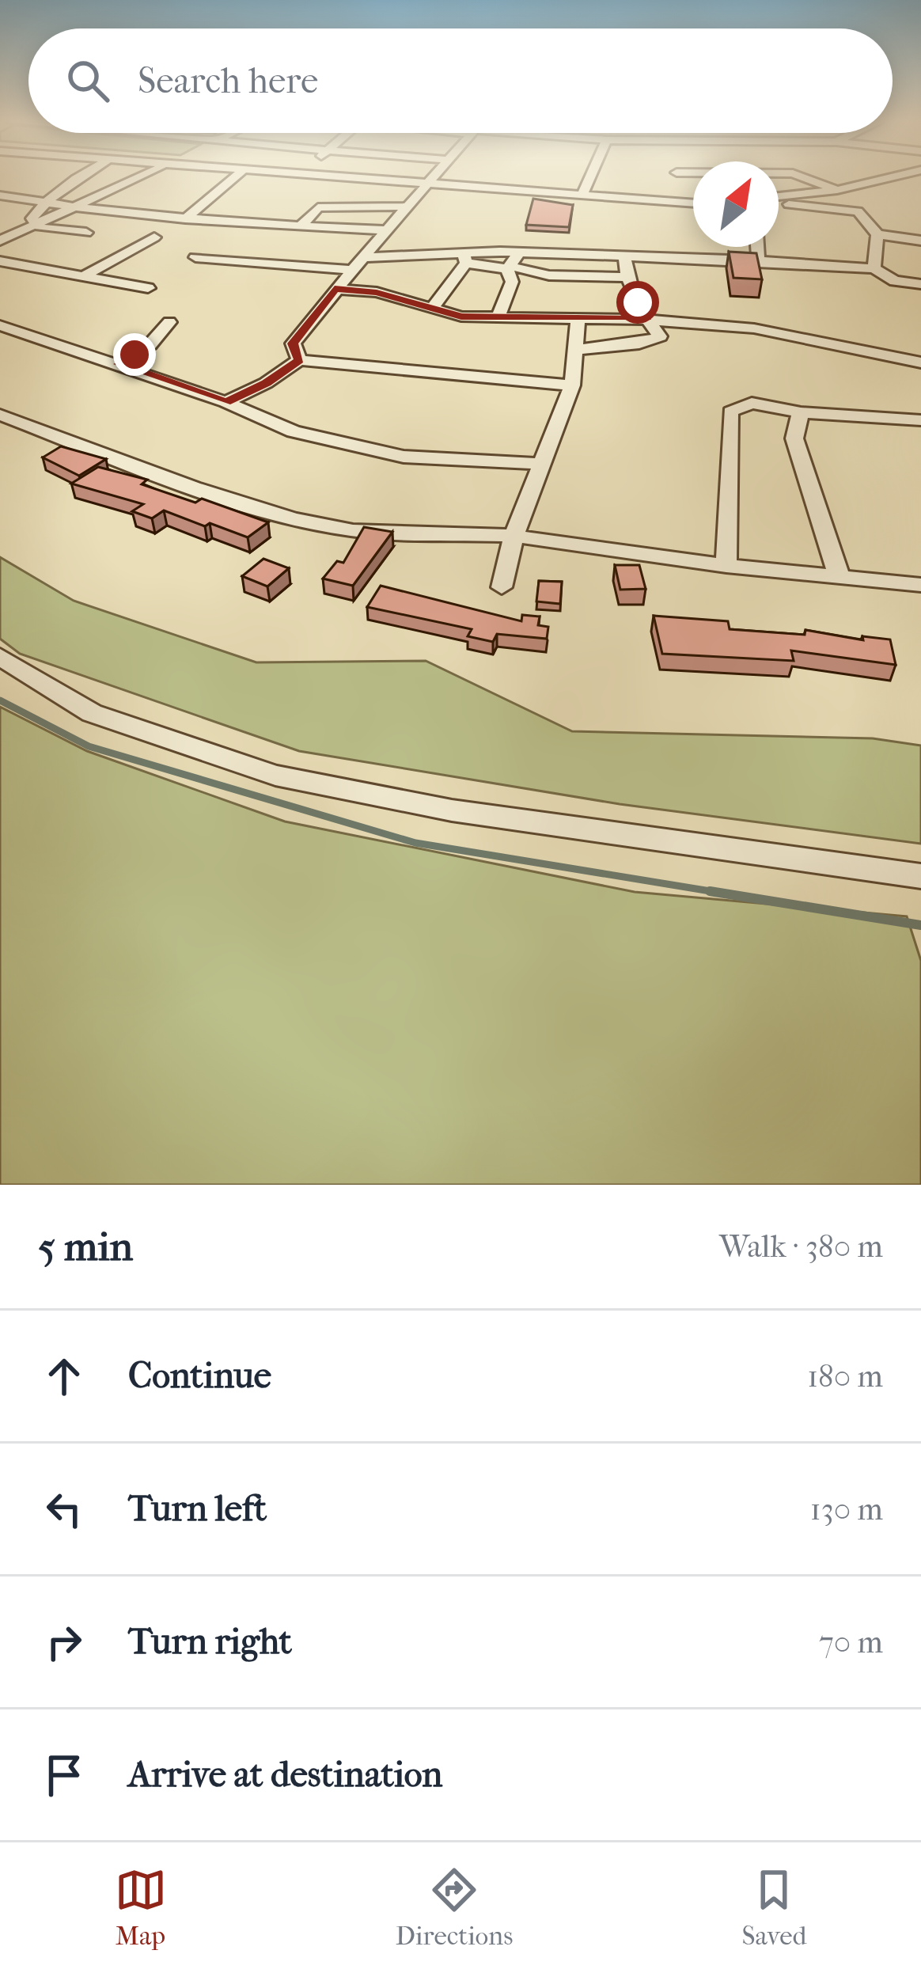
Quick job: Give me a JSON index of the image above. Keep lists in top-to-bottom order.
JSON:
{
  "north": "top right",
  "page": {
    "search": "Search here",
    "heading": ["5 min", "Walk · 380 m"],
    "list": [
      ["Continue", "180 m"],
      ["Turn left", "130 m"],
      ["Turn right", "70 m"],
      "Arrive at destination"
    ],
    "nav": ["Map", "Directions", "Saved"]
  }
}
